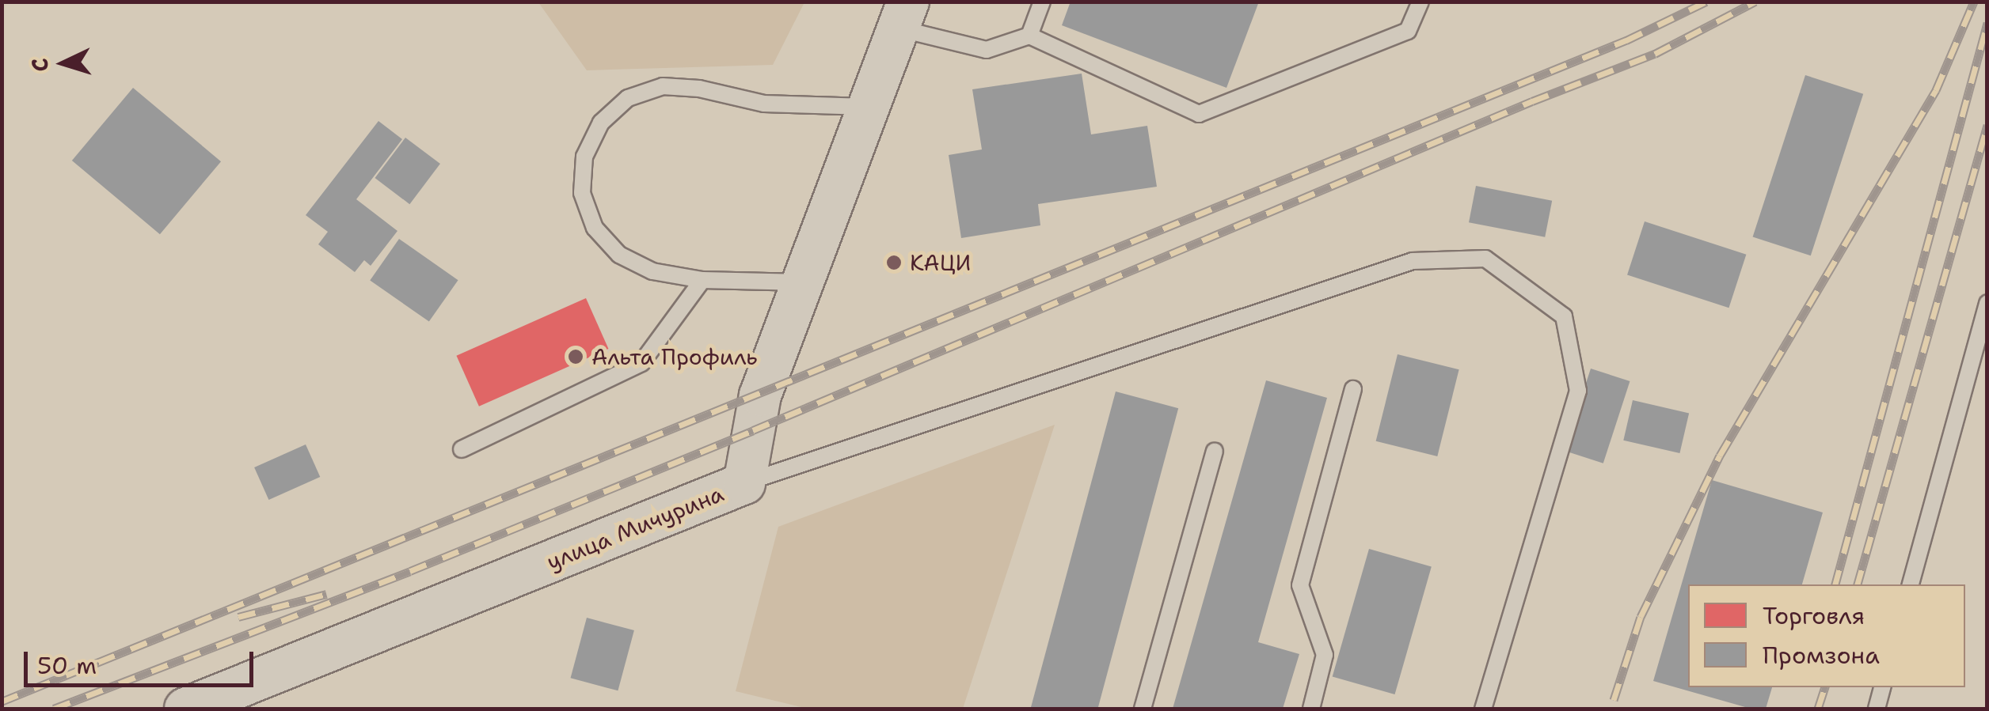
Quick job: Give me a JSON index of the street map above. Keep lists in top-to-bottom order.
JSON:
{
  "streets": {
    "street": ["улица Мичурина"]
  },
  "places": ["КАЦИ", "Альта Профиль"],
  "legend": ["Торговля", "Промзона"],
  "scale_bar": "50 m",
  "north": "left"
}
